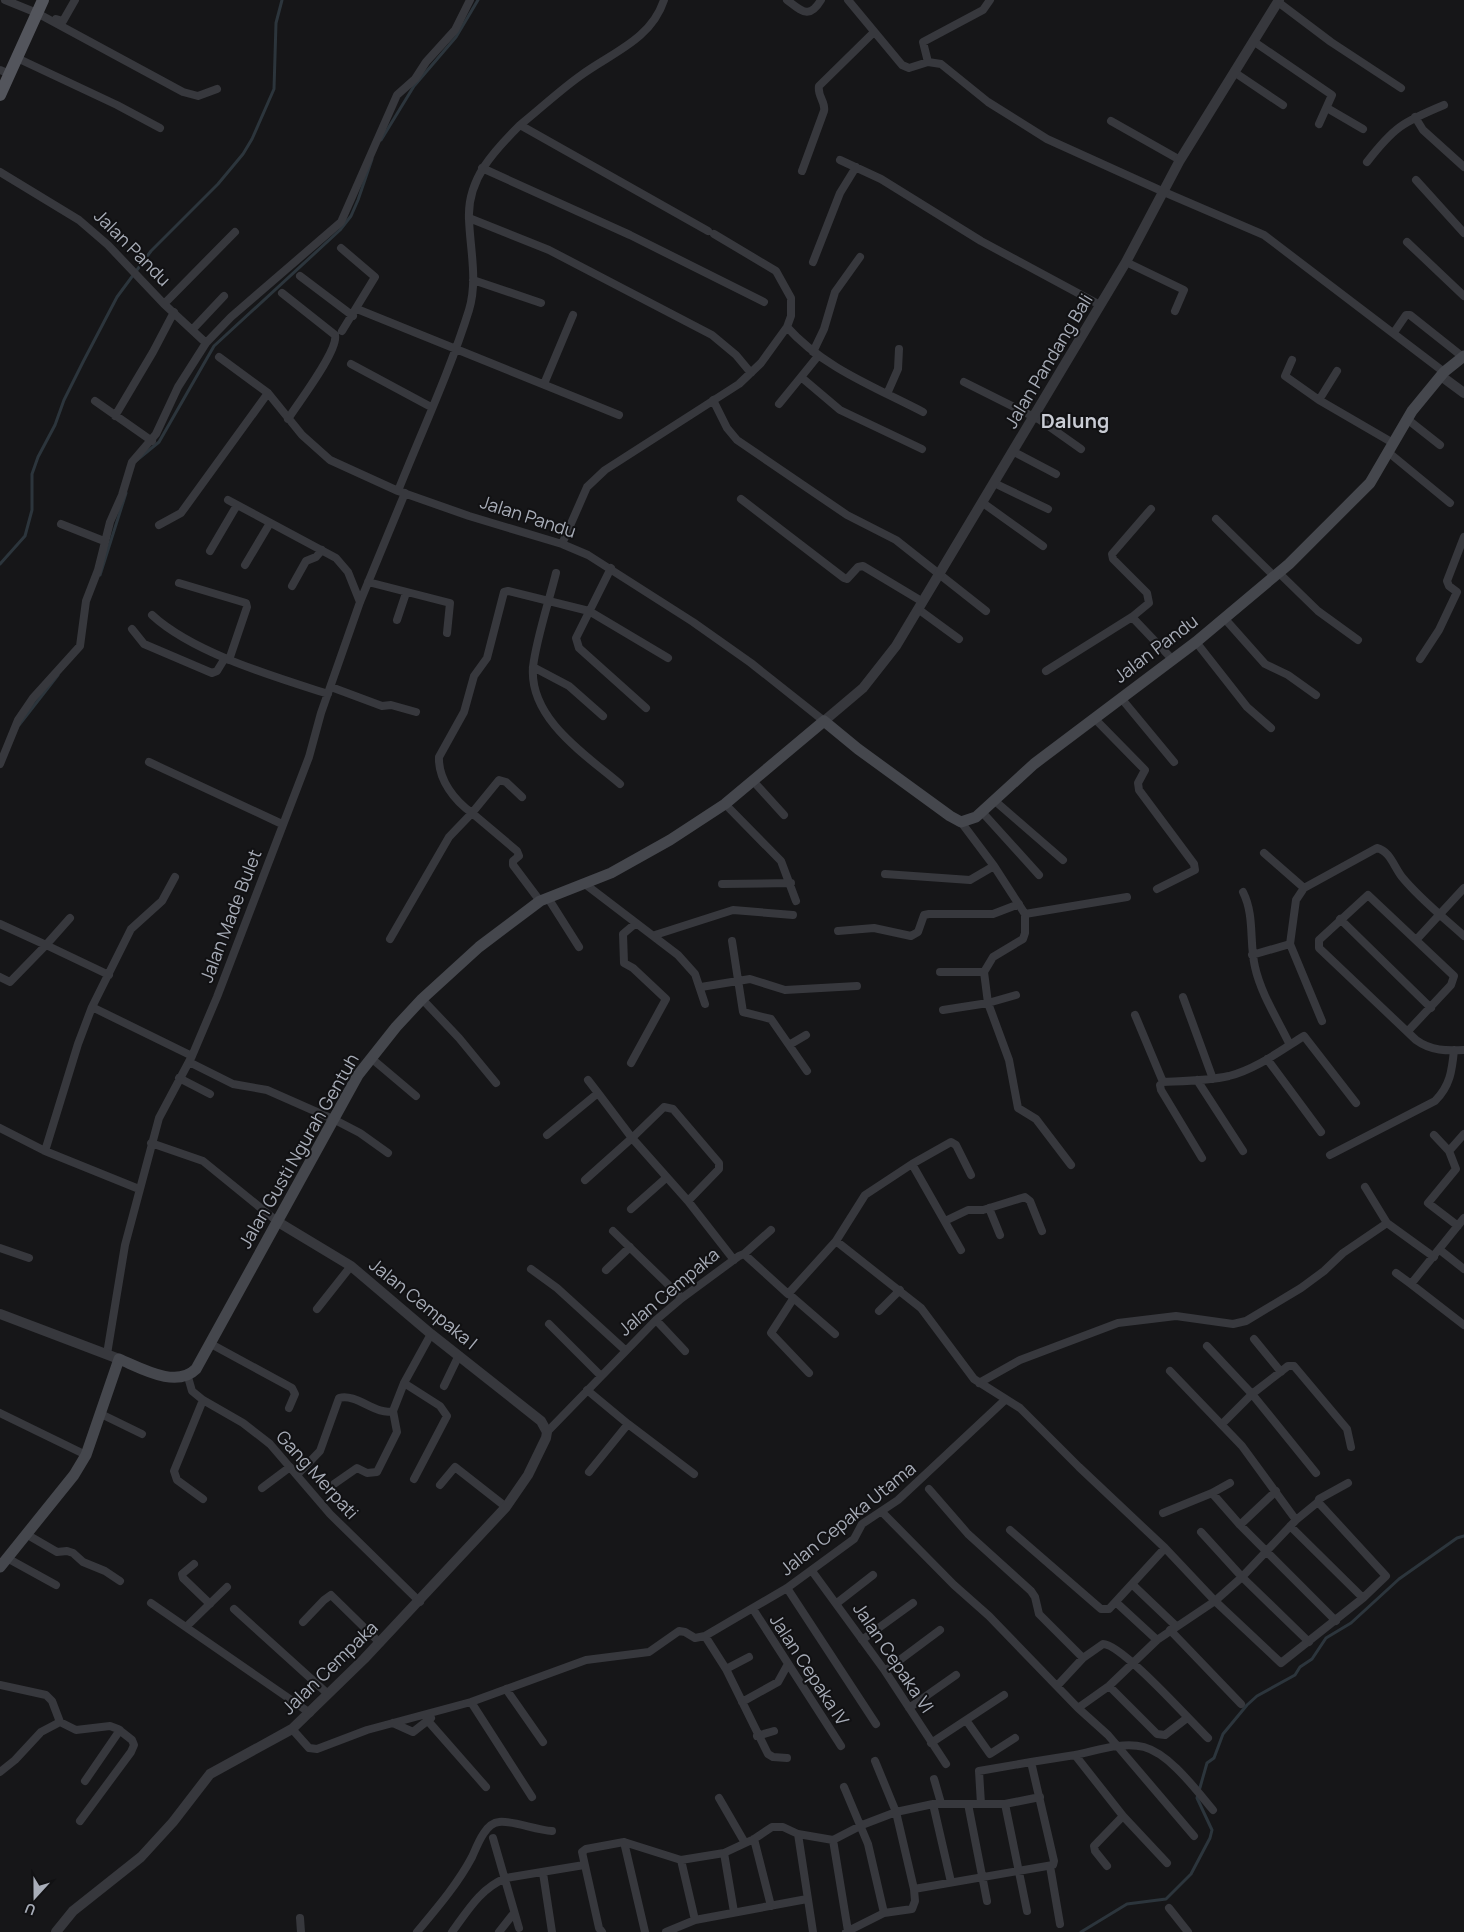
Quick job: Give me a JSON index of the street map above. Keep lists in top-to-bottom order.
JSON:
{
  "streets": {
    "main road": ["Jalan Pandu", "Jalan Gusti Ngurah Gentuh"],
    "street": [
      "Jalan Pandang Bali",
      "Jalan Made Bulet",
      "Jalan Cempaka",
      "Jalan Cempaka I",
      "Gang Merpati",
      "Jalan Cepaka Utama",
      "Jalan Cepaka VI",
      "Jalan Cepaka IV"
    ]
  },
  "crossings": [
    ["Jalan Pandu", "Jalan Pandang Bali"],
    ["Jalan Pandu", "Jalan Made Bulet"],
    ["Jalan Pandu", "Jalan Gusti Ngurah Gentuh"],
    ["Jalan Pandang Bali", "Jalan Gusti Ngurah Gentuh"],
    ["Jalan Gusti Ngurah Gentuh", "Jalan Cempaka I"],
    ["Jalan Gusti Ngurah Gentuh", "Gang Merpati"],
    ["Jalan Cempaka", "Jalan Cempaka I"],
    ["Jalan Cempaka", "Gang Merpati"],
    ["Jalan Cepaka Utama", "Jalan Cepaka VI"],
    ["Jalan Cepaka Utama", "Jalan Cepaka IV"]
  ],
  "districts": ["Dalung"],
  "north": "bottom"
}
